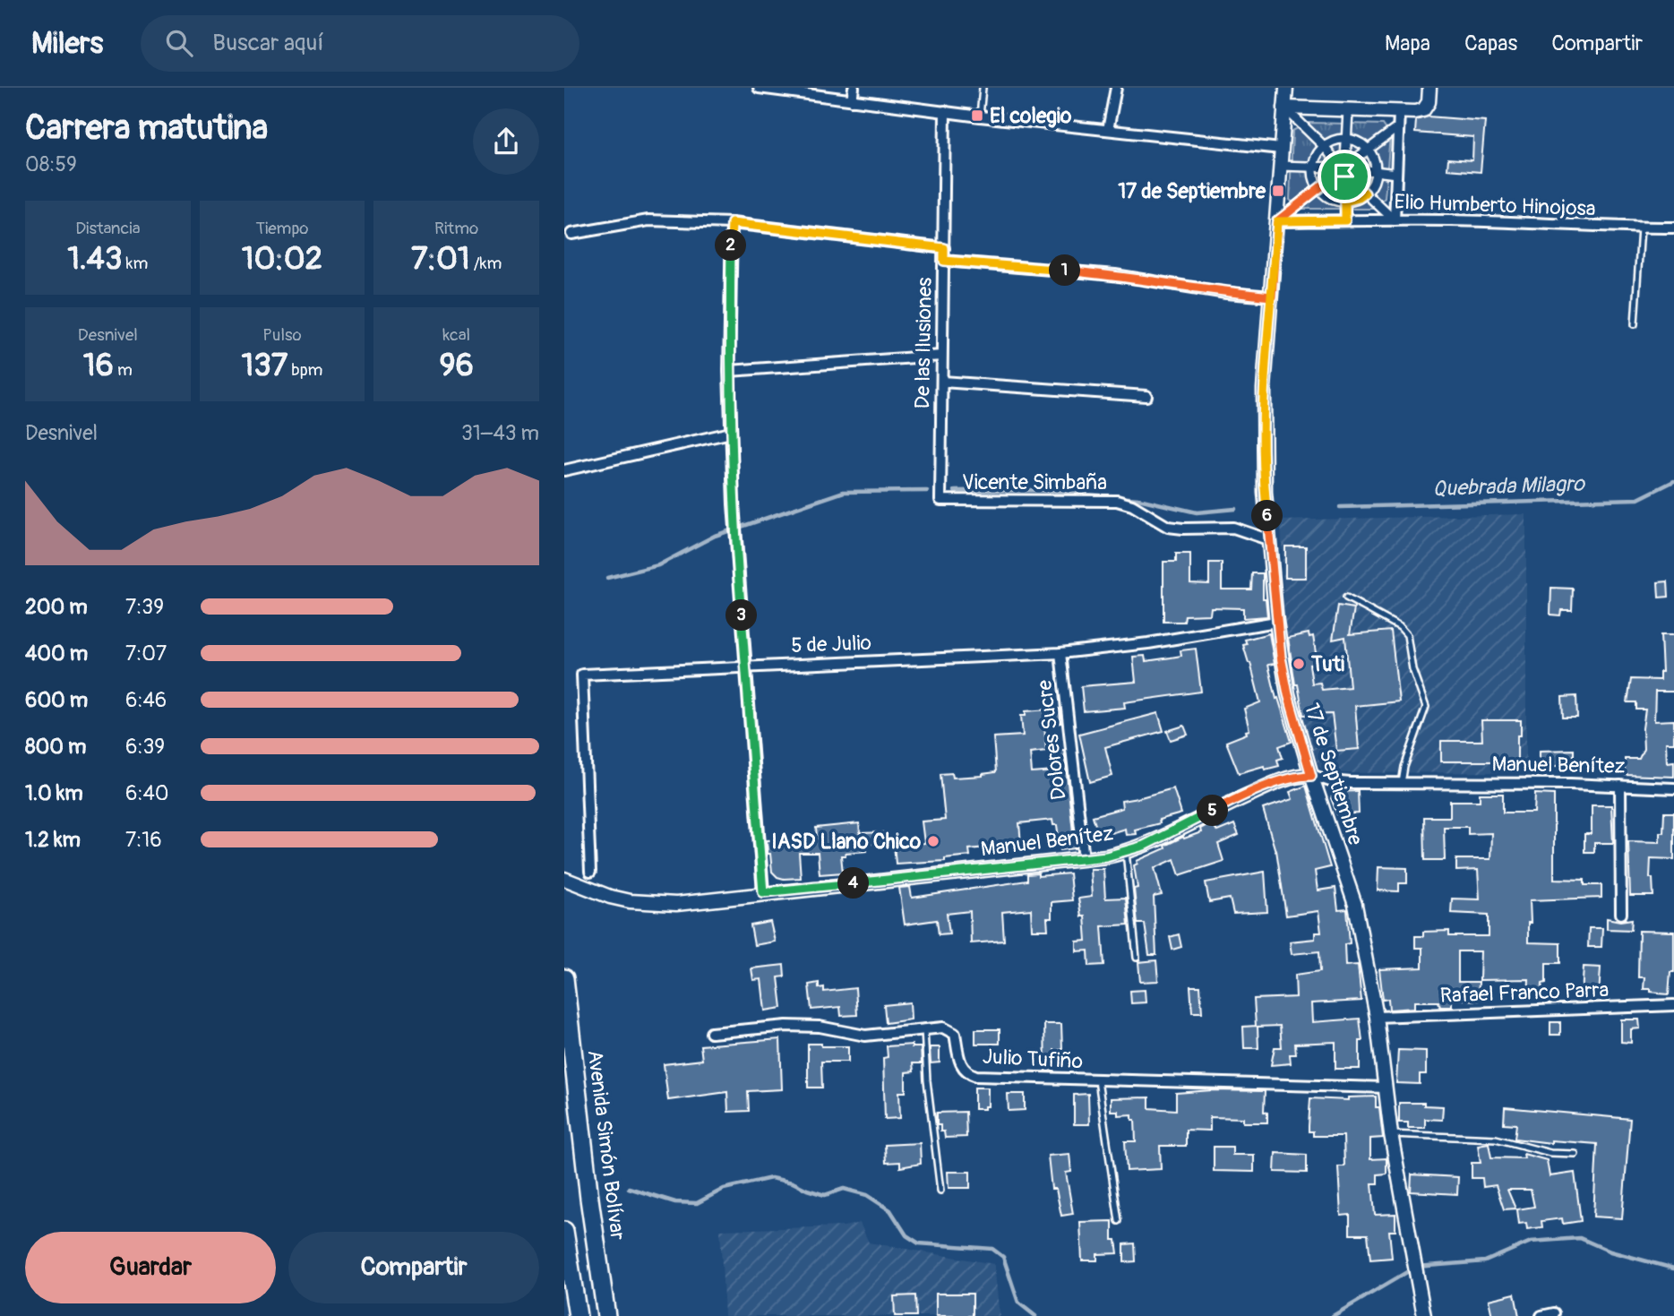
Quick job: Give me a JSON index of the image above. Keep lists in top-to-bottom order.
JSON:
{
  "streets": {
    "highway": ["Avenida Simón Bolívar"],
    "street": [
      "Elio Humberto Hinojosa",
      "De las Ilusiones",
      "Vicente Simbaña",
      "5 de Julio",
      "Dolores Sucre",
      "Manuel Benítez",
      "17 de Septiembre",
      "Rafael Franco Parra",
      "Julio Tufiño"
    ]
  },
  "crossings": [
    ["Elio Humberto Hinojosa", "17 de Septiembre"],
    ["De las Ilusiones", "Vicente Simbaña"],
    ["Vicente Simbaña", "17 de Septiembre"],
    ["5 de Julio", "Dolores Sucre"],
    ["5 de Julio", "17 de Septiembre"],
    ["Dolores Sucre", "Manuel Benítez"],
    ["Manuel Benítez", "17 de Septiembre"],
    ["17 de Septiembre", "Rafael Franco Parra"],
    ["17 de Septiembre", "Julio Tufiño"]
  ],
  "water": ["Quebrada Milagro"],
  "places": {
    "transit": ["El colegio", "17 de Septiembre"],
    "other": ["Tuti", "IASD Llano Chico"]
  },
  "page": {
    "header": "Milers",
    "search": "Buscar aquí",
    "nav": ["Mapa", "Capas", "Compartir"],
    "heading": ["Carrera matutina", "08:59"],
    "stats": [
      ["Distancia", "1.43 km"],
      ["Tiempo", "10:02"],
      ["Ritmo", "7:01 /km"],
      ["Desnivel", "16 m"],
      ["Pulso", "137 bpm"],
      ["kcal", "96"]
    ],
    "pins": [
      "2",
      "1",
      "6",
      "3",
      "5",
      "4"
    ],
    "chart": ["Desnivel", "31–43 m"],
    "list": [
      {
        "name": "200 m",
        "note": "7:39"
      },
      {
        "name": "400 m",
        "note": "7:07"
      },
      {
        "name": "600 m",
        "note": "6:46"
      },
      {
        "name": "800 m",
        "note": "6:39"
      },
      {
        "name": "1.0 km",
        "note": "6:40"
      },
      {
        "name": "1.2 km",
        "note": "7:16"
      }
    ],
    "buttons": ["Guardar", "Compartir"]
  }
}
